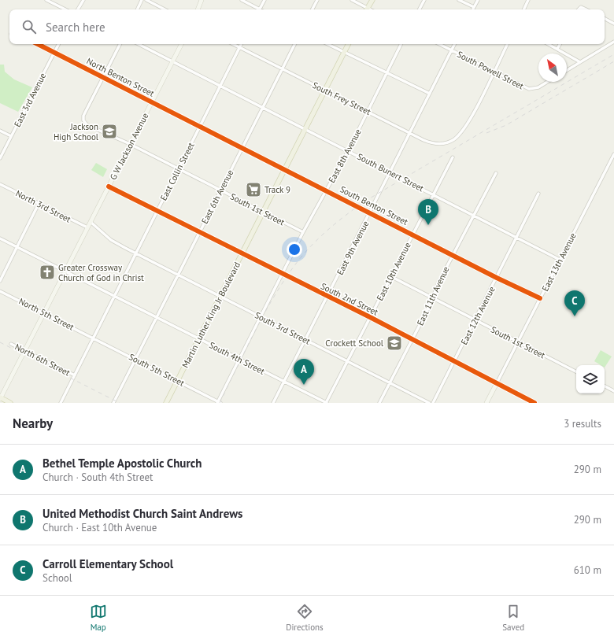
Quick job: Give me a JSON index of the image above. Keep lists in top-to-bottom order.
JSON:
{
  "streets": {
    "main road": ["Martin Luther King Jr Boulevard"],
    "street": [
      "South Powell Street",
      "North Benton Street",
      "South Frey Street",
      "East 3rd Avenue",
      "G W Jackson Avenue",
      "East 8th Avenue",
      "East Collin Street",
      "South Bunert Street",
      "East 6th Avenue",
      "South Benton Street",
      "North 3rd Street",
      "South 1st Street",
      "East 9th Avenue",
      "East 13th Avenue",
      "East 10th Avenue",
      "East 11th Avenue",
      "South 2nd Street",
      "North 5th Street",
      "East 12th Avenue",
      "South 3rd Street",
      "South 4th Street",
      "North 6th Street",
      "South 5th Street"
    ]
  },
  "crossings": [
    ["South Powell Street", "South Frey Street"],
    ["South Powell Street", "East 9th Avenue"],
    ["North Benton Street", "East 3rd Avenue"],
    ["North Benton Street", "G W Jackson Avenue"],
    ["North Benton Street", "East Collin Street"],
    ["North Benton Street", "South Benton Street"],
    ["North Benton Street", "South 1st Street"],
    ["South Frey Street", "East 8th Avenue"],
    ["South Frey Street", "East Collin Street"],
    ["South Frey Street", "East 6th Avenue"],
    ["South Frey Street", "East 9th Avenue"],
    ["South Frey Street", "Martin Luther King Jr Boulevard"],
    ["G W Jackson Avenue", "South Bunert Street"],
    ["G W Jackson Avenue", "North 3rd Street"],
    ["G W Jackson Avenue", "South 1st Street"],
    ["G W Jackson Avenue", "South 2nd Street"],
    ["G W Jackson Avenue", "North 5th Street"],
    ["G W Jackson Avenue", "South 4th Street"],
    ["G W Jackson Avenue", "North 6th Street"],
    ["East 8th Avenue", "South Bunert Street"],
    ["East 8th Avenue", "South Benton Street"],
    ["East 8th Avenue", "South 1st Street"],
    ["East 8th Avenue", "South 2nd Street"],
    ["East 8th Avenue", "South 3rd Street"],
    ["East 8th Avenue", "South 4th Street"],
    ["East 8th Avenue", "South 5th Street"],
    ["East Collin Street", "South Bunert Street"],
    ["East Collin Street", "South Benton Street"],
    ["East Collin Street", "South 1st Street"],
    ["East Collin Street", "South 2nd Street"],
    ["East Collin Street", "North 5th Street"],
    ["East Collin Street", "South 3rd Street"],
    ["East Collin Street", "South 4th Street"],
    ["East Collin Street", "North 6th Street"],
    ["East Collin Street", "South 5th Street"],
    ["South Bunert Street", "East 6th Avenue"],
    ["South Bunert Street", "East 9th Avenue"],
    ["South Bunert Street", "East 13th Avenue"],
    ["South Bunert Street", "East 10th Avenue"],
    ["South Bunert Street", "East 11th Avenue"],
    ["South Bunert Street", "Martin Luther King Jr Boulevard"],
    ["South Bunert Street", "East 12th Avenue"],
    ["East 6th Avenue", "South Benton Street"],
    ["East 6th Avenue", "South 1st Street"],
    ["East 6th Avenue", "South 2nd Street"],
    ["East 6th Avenue", "South 3rd Street"],
    ["East 6th Avenue", "South 4th Street"],
    ["East 6th Avenue", "South 5th Street"],
    ["South Benton Street", "East 9th Avenue"],
    ["South Benton Street", "East 13th Avenue"],
    ["South Benton Street", "East 10th Avenue"],
    ["South Benton Street", "East 11th Avenue"],
    ["South Benton Street", "Martin Luther King Jr Boulevard"],
    ["South Benton Street", "East 12th Avenue"],
    ["South 1st Street", "East 13th Avenue"],
    ["South 1st Street", "East 10th Avenue"],
    ["South 1st Street", "East 11th Avenue"],
    ["South 1st Street", "Martin Luther King Jr Boulevard"],
    ["South 1st Street", "East 12th Avenue"],
    ["East 9th Avenue", "South 2nd Street"],
    ["East 9th Avenue", "South 3rd Street"],
    ["East 9th Avenue", "South 4th Street"],
    ["East 13th Avenue", "South 2nd Street"],
    ["East 10th Avenue", "South 2nd Street"],
    ["East 10th Avenue", "South 3rd Street"],
    ["East 10th Avenue", "South 4th Street"],
    ["East 11th Avenue", "South 2nd Street"],
    ["East 11th Avenue", "South 3rd Street"],
    ["South 2nd Street", "Martin Luther King Jr Boulevard"],
    ["South 2nd Street", "East 12th Avenue"],
    ["North 5th Street", "South 5th Street"],
    ["Martin Luther King Jr Boulevard", "South 3rd Street"],
    ["Martin Luther King Jr Boulevard", "South 4th Street"],
    ["Martin Luther King Jr Boulevard", "South 5th Street"]
  ],
  "places": {
    "school or university": ["Jackson High School", "Crockett School"],
    "supermarket": ["Track 9"],
    "church": ["Greater Crossway Church of God in Christ"]
  },
  "north": "top left",
  "page": {
    "search": "Search here",
    "pins": ["B", "C", "A"],
    "heading": ["Nearby", "3 results"],
    "list": [
      {
        "mark": "A",
        "name": "Bethel Temple Apostolic Church",
        "note": "Church · South 4th Street",
        "value": "290 m"
      },
      {
        "mark": "B",
        "name": "United Methodist Church Saint Andrews",
        "note": "Church · East 10th Avenue",
        "value": "290 m"
      },
      {
        "mark": "C",
        "name": "Carroll Elementary School",
        "note": "School",
        "value": "610 m"
      }
    ],
    "nav": ["Map", "Directions", "Saved"]
  }
}
